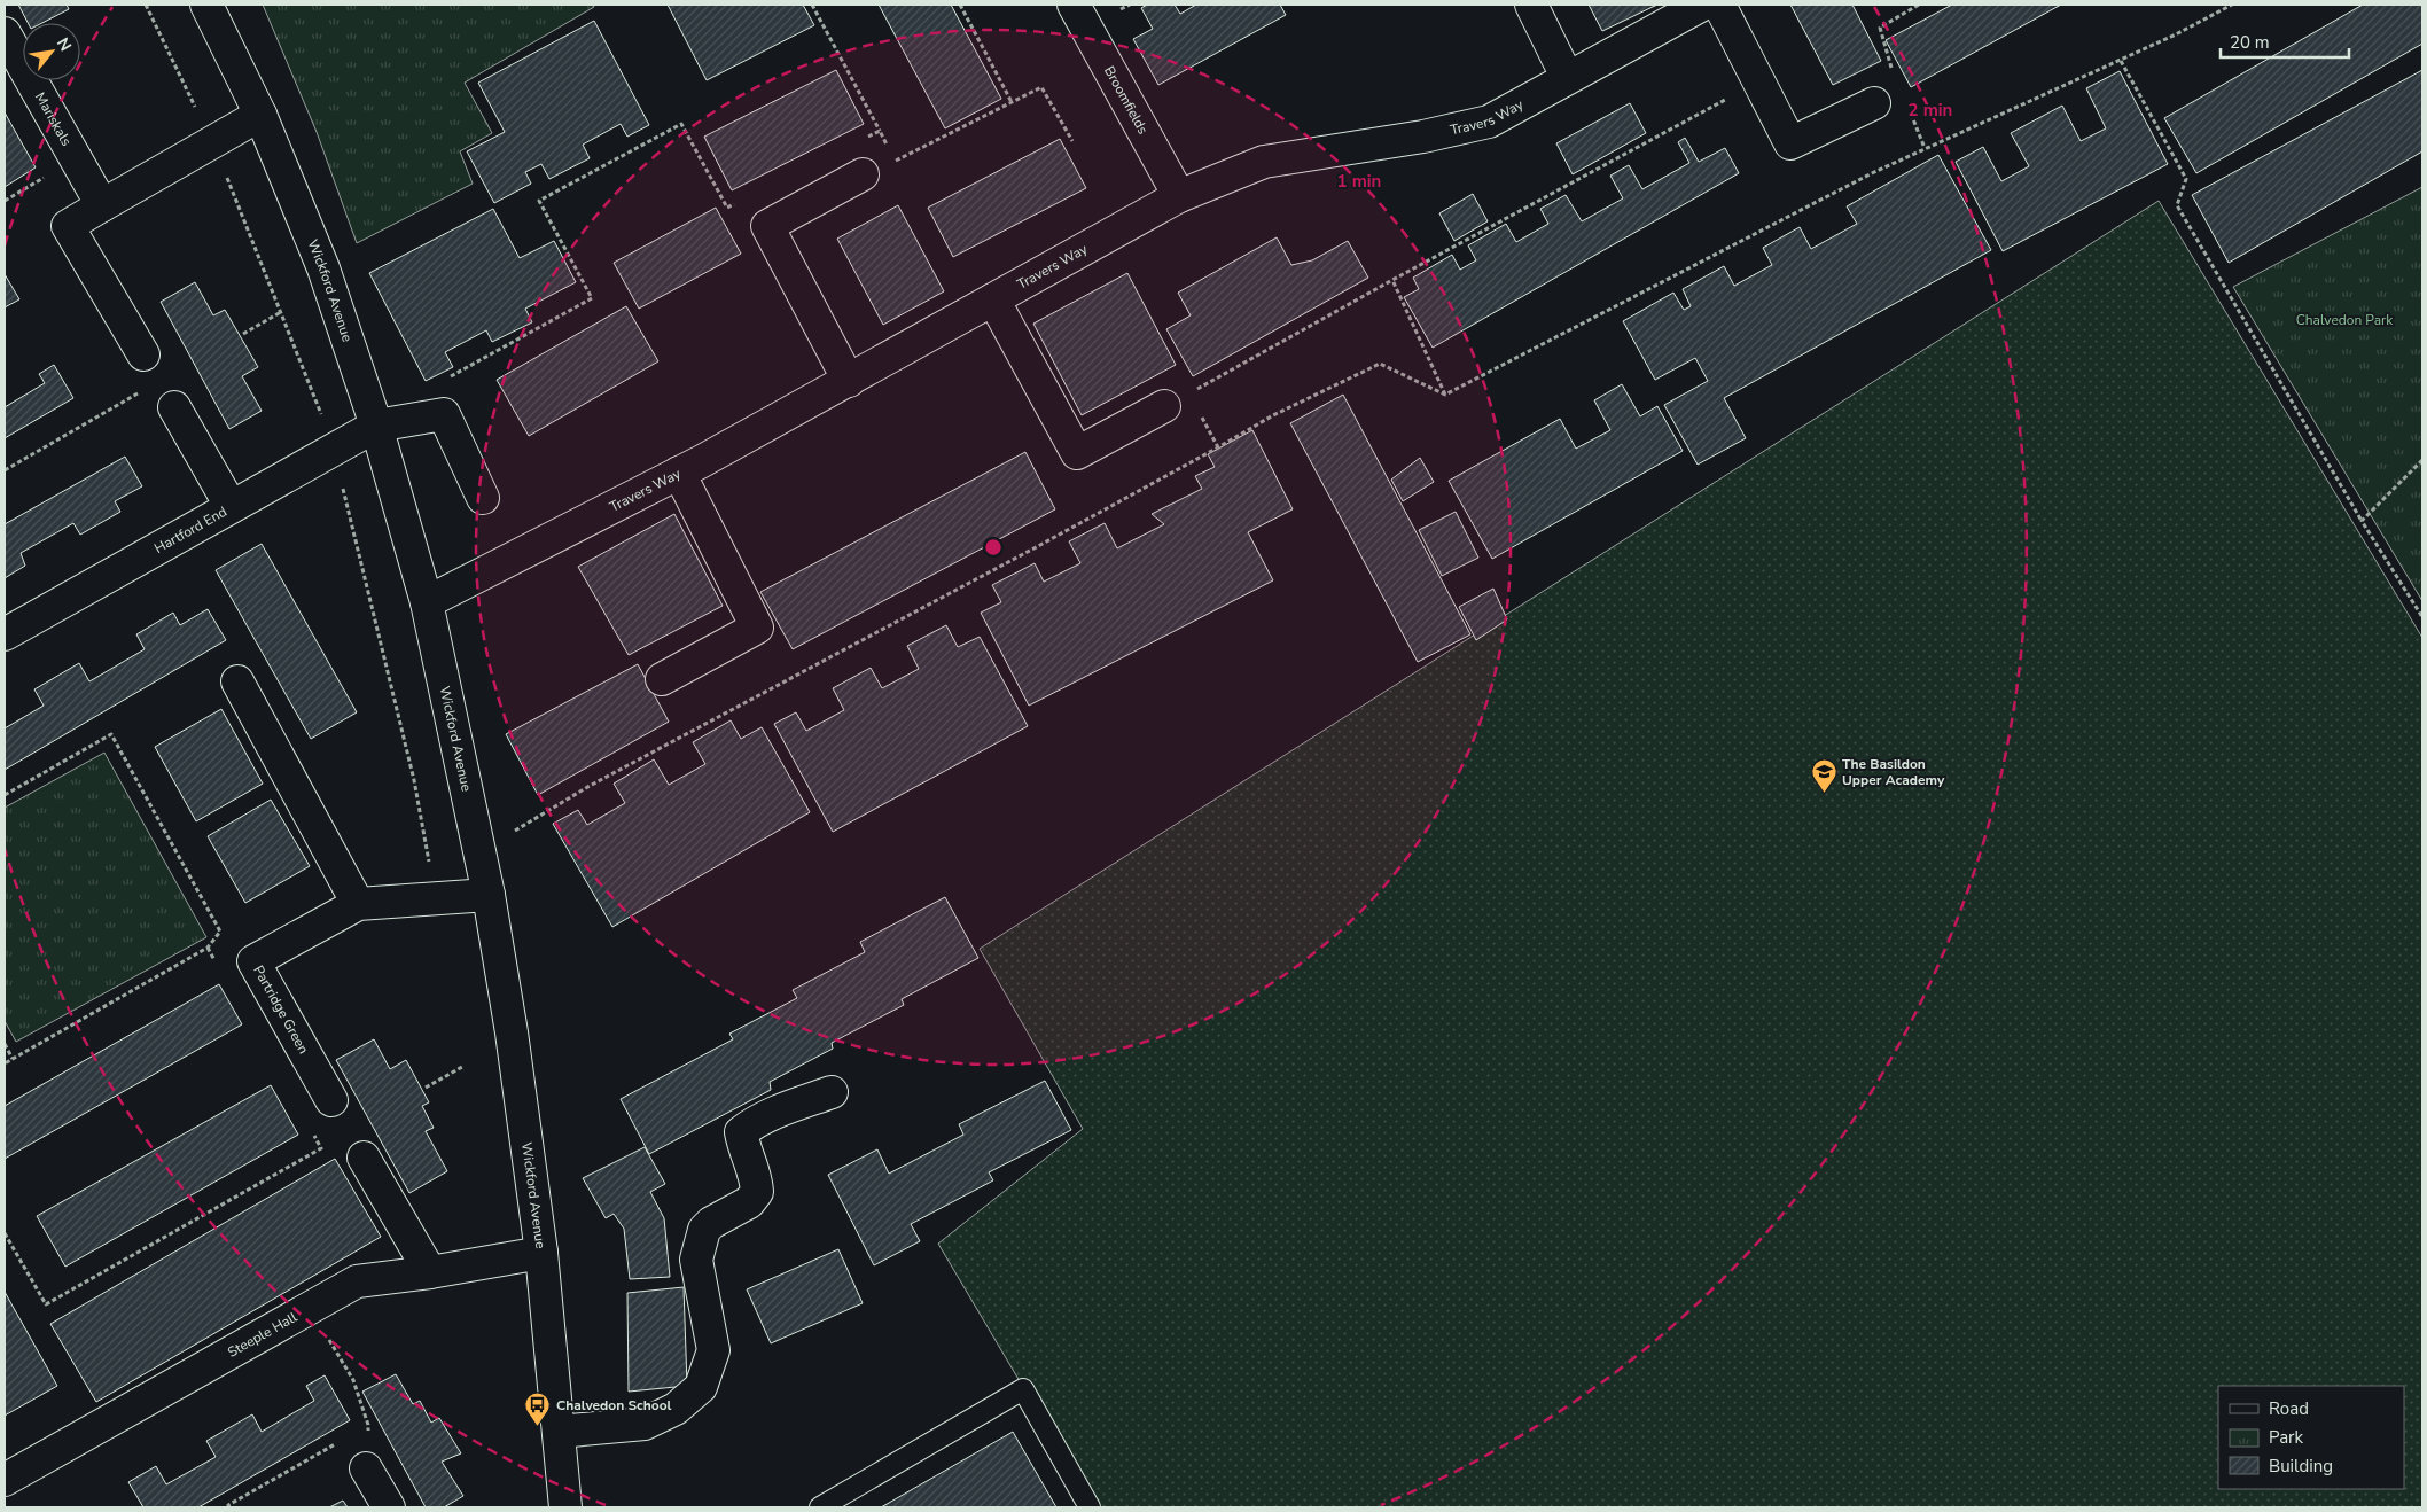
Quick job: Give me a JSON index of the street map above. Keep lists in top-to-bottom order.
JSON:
{
  "streets": {
    "street": [
      "Broomfields",
      "Travers Way",
      "Mariskals",
      "Wickford Avenue",
      "Hartford End",
      "Partridge Green",
      "Steeple Hall"
    ]
  },
  "crossings": [
    ["Broomfields", "Travers Way"],
    ["Travers Way", "Wickford Avenue"],
    ["Wickford Avenue", "Hartford End"],
    ["Wickford Avenue", "Partridge Green"],
    ["Wickford Avenue", "Steeple Hall"]
  ],
  "parks": ["Chalvedon Park"],
  "places": {
    "school or university": ["The Basildon Upper Academy"],
    "bus stop": ["Chalvedon School"]
  },
  "legend": ["Road", "Park", "Building"],
  "scale_bar": "20 m",
  "north": "top right",
  "rings": ["2 min", "1 min"]
}
